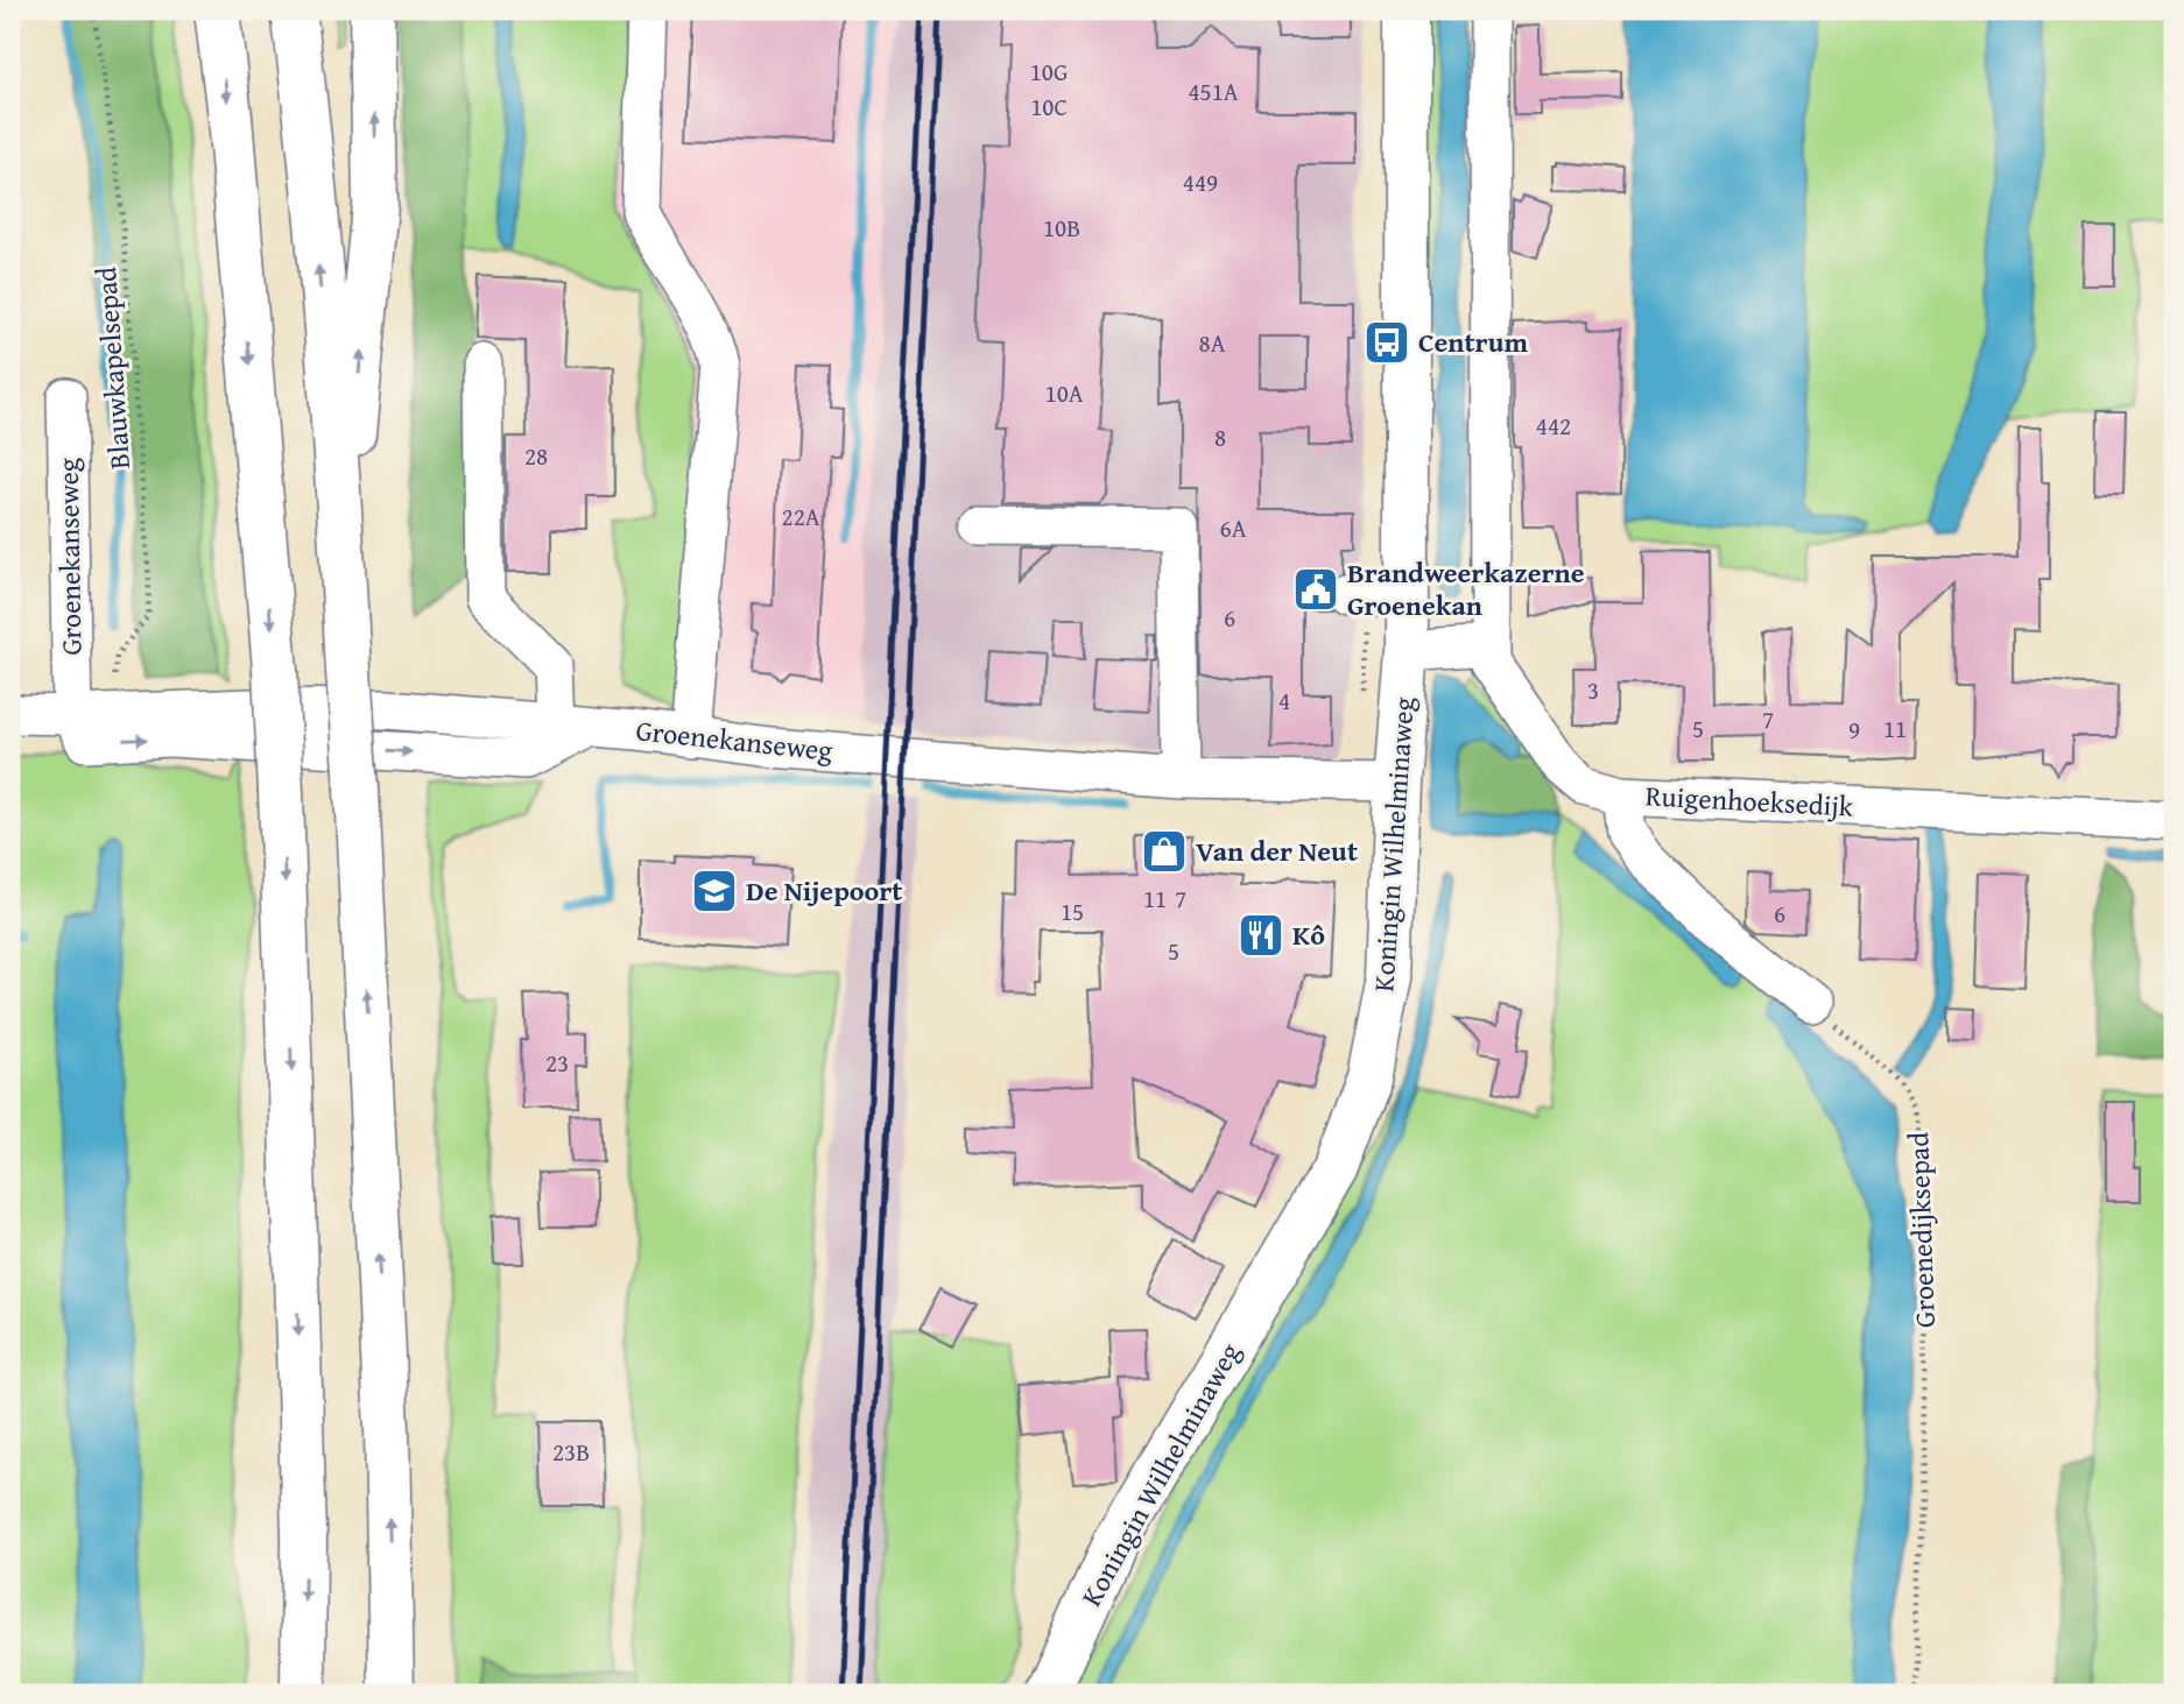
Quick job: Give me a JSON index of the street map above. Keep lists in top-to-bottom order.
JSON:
{
  "streets": {
    "main road": ["Koningin Wilhelminaweg"],
    "street": ["Groenekanseweg", "Ruigenhoeksedijk"],
    "path": ["Blauwkapelsepad", "Groenedijksepad"]
  },
  "crossings": [
    ["Blauwkapelsepad", "Groenekanseweg"],
    ["Groenekanseweg", "Koningin Wilhelminaweg"]
  ],
  "places": {
    "bus stop": ["Centrum"],
    "public building": ["Brandweerkazerne Groenekan"],
    "shop": ["Van der Neut"],
    "school or university": ["De Nijepoort"],
    "restaurant": ["Kô"]
  },
  "house_numbers": [
    "10G",
    "451A",
    "10C",
    "449",
    "10B",
    "8A",
    "10A",
    "442",
    "8",
    "28",
    "22A",
    "6A",
    "6",
    "3",
    "4",
    "7",
    "5",
    "11",
    "9",
    "11",
    "7",
    "15",
    "6",
    "5",
    "23",
    "23B"
  ]
}
